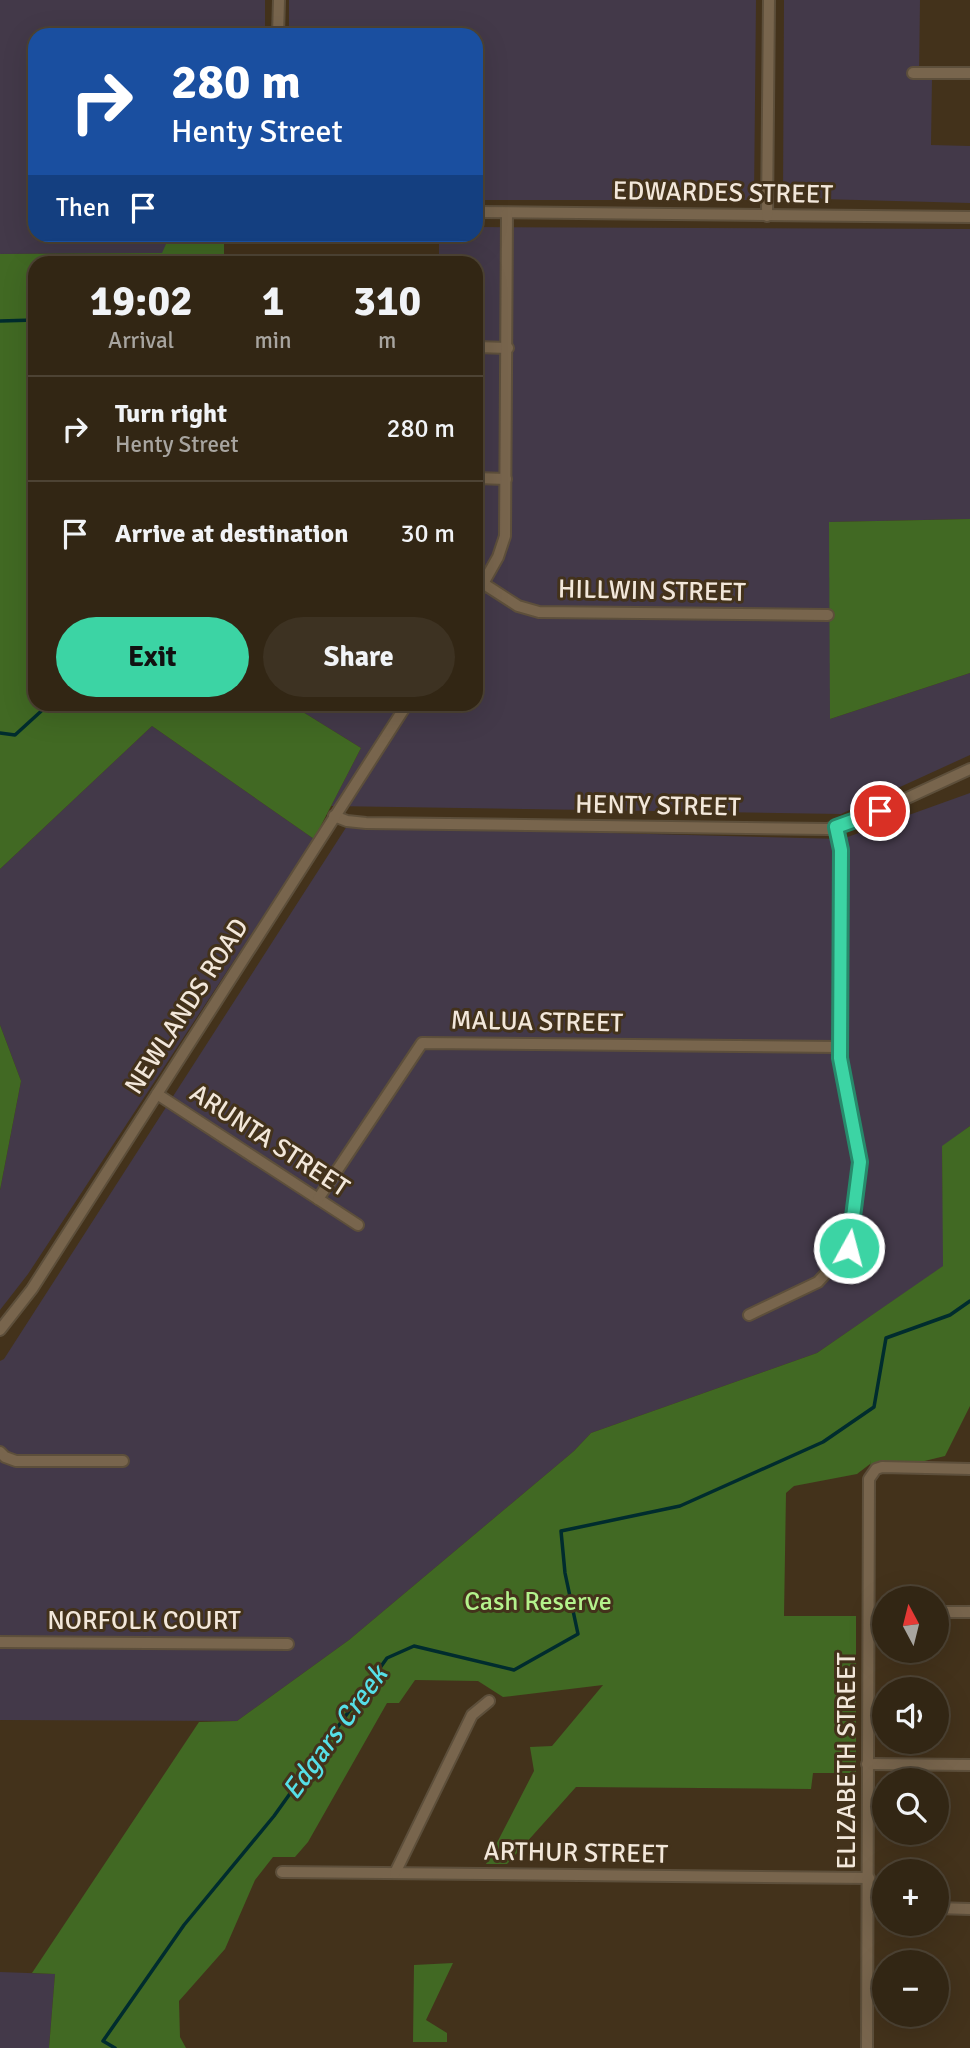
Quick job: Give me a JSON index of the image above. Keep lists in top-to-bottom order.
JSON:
{
  "streets": {
    "street": [
      "EDWARDES STREET",
      "HILLWIN STREET",
      "HENTY STREET",
      "NEWLANDS ROAD",
      "MALUA STREET",
      "ARUNTA STREET",
      "NORFOLK COURT",
      "ELIZABETH STREET",
      "ARTHUR STREET"
    ]
  },
  "crossings": [
    ["HENTY STREET", "NEWLANDS ROAD"],
    ["NEWLANDS ROAD", "ARUNTA STREET"],
    ["MALUA STREET", "ARUNTA STREET"],
    ["ELIZABETH STREET", "ARTHUR STREET"]
  ],
  "water": ["Edgars Creek"],
  "parks": ["Cash Reserve"],
  "north": "top",
  "page": {
    "turn": ["280 m", "Henty Street"],
    "then": "Then",
    "eta": [
      "19:02",
      "Arrival",
      "1",
      "min",
      "310",
      "m"
    ],
    "list": [
      {
        "name": "Turn right",
        "note": "Henty Street",
        "value": "280 m"
      },
      {
        "name": "Arrive at destination",
        "value": "30 m"
      }
    ],
    "buttons": ["Exit", "Share"],
    "map_buttons": ["+", "−"]
  }
}
